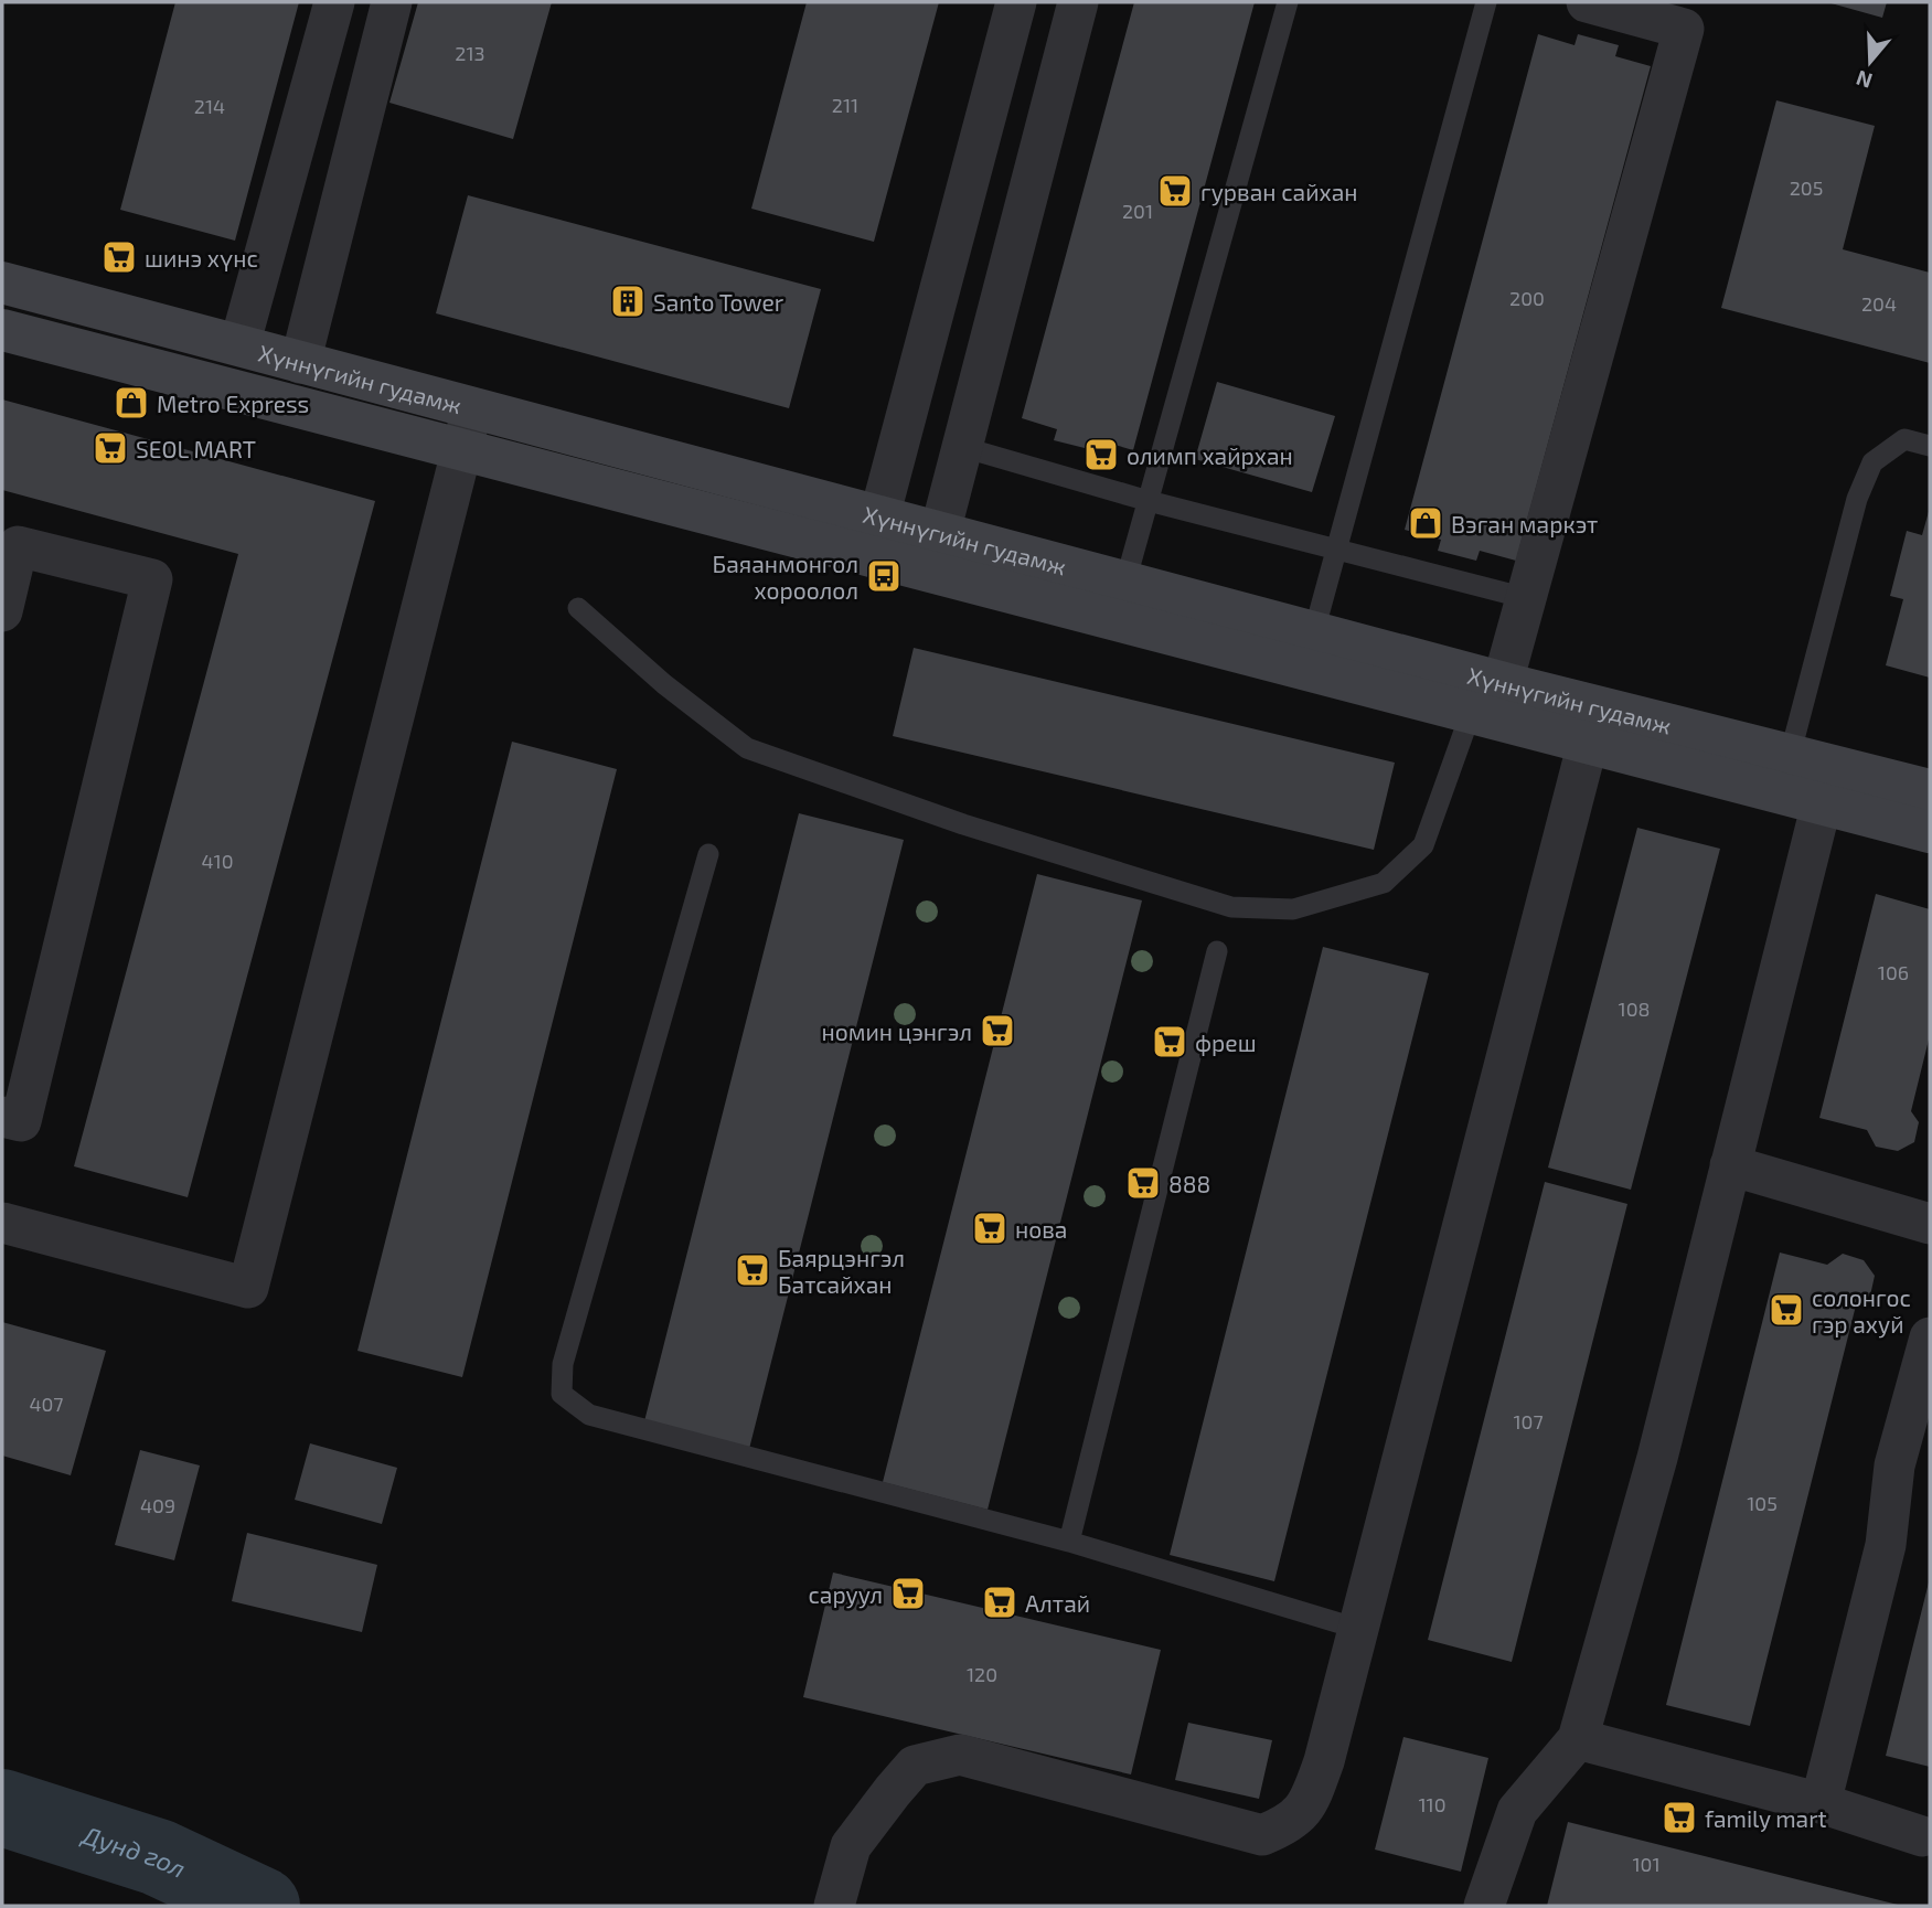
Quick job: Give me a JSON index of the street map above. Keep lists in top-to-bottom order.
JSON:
{
  "streets": {
    "main road": ["Хүннүгийн гудамж"]
  },
  "water": ["Дунд гол"],
  "places": {
    "supermarket": [
      "гурван сайхан",
      "шинэ хүнс",
      "SEOL MART",
      "олимп хайрхан",
      "номин цэнгэл",
      "фреш",
      "888",
      "нова",
      "Баярцэнгэл Батсайхан",
      "солонгос гэр ахуй",
      "саруул",
      "Алтай",
      "family mart"
    ],
    "building": ["Santo Tower"],
    "shop": ["Metro Express", "Вэган маркэт"],
    "bus stop": ["Баяанмонгол хороолол"]
  },
  "house_numbers": [
    "213",
    "211",
    "214",
    "205",
    "201",
    "200",
    "204",
    "410",
    "106",
    "108",
    "407",
    "107",
    "105",
    "409",
    "120",
    "110",
    "101"
  ],
  "north": "bottom"
}
